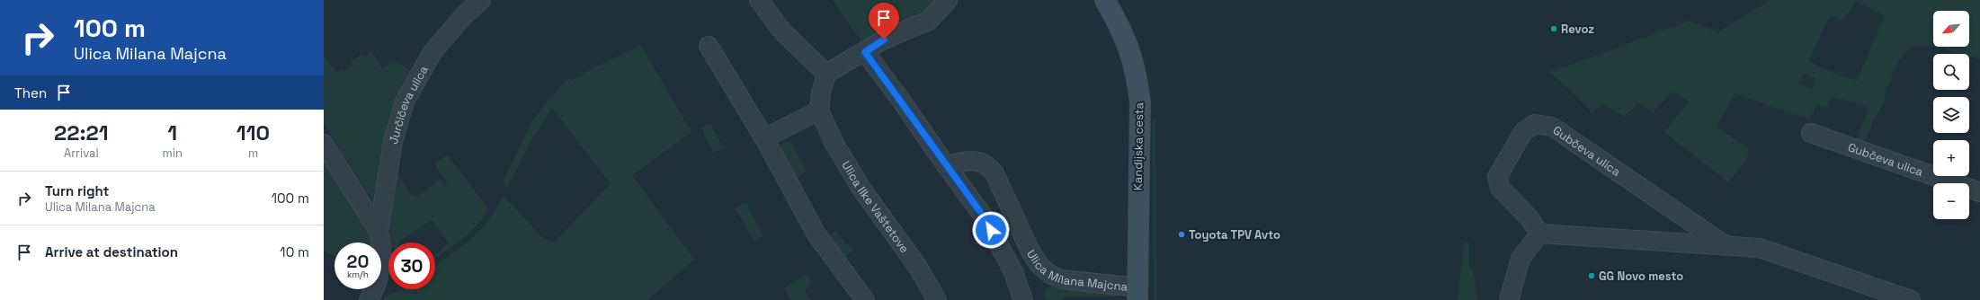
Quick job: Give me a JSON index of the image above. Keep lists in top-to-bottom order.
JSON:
{
  "streets": {
    "main road": ["Kandijska cesta"],
    "street": [
      "Jurčičeva ulica",
      "Gubčeva ulica",
      "Ulica Ilke Vaštetove",
      "Ulica Milana Majcna"
    ]
  },
  "crossings": [
    ["Kandijska cesta", "Ulica Milana Majcna"]
  ],
  "places": ["Revoz", "Toyota TPV Avto", "GG Novo mesto"],
  "north": "bottom left",
  "page": {
    "turn": ["100 m", "Ulica Milana Majcna"],
    "map_buttons": ["+", "−"],
    "then": "Then",
    "eta": [
      "22:21",
      "Arrival",
      "1",
      "min",
      "110",
      "m"
    ],
    "list": [
      {
        "name": "Turn right",
        "note": "Ulica Milana Majcna",
        "value": "100 m"
      },
      {
        "name": "Arrive at destination",
        "value": "10 m"
      }
    ],
    "speed": "20 km/h",
    "limit": "30"
  }
}
